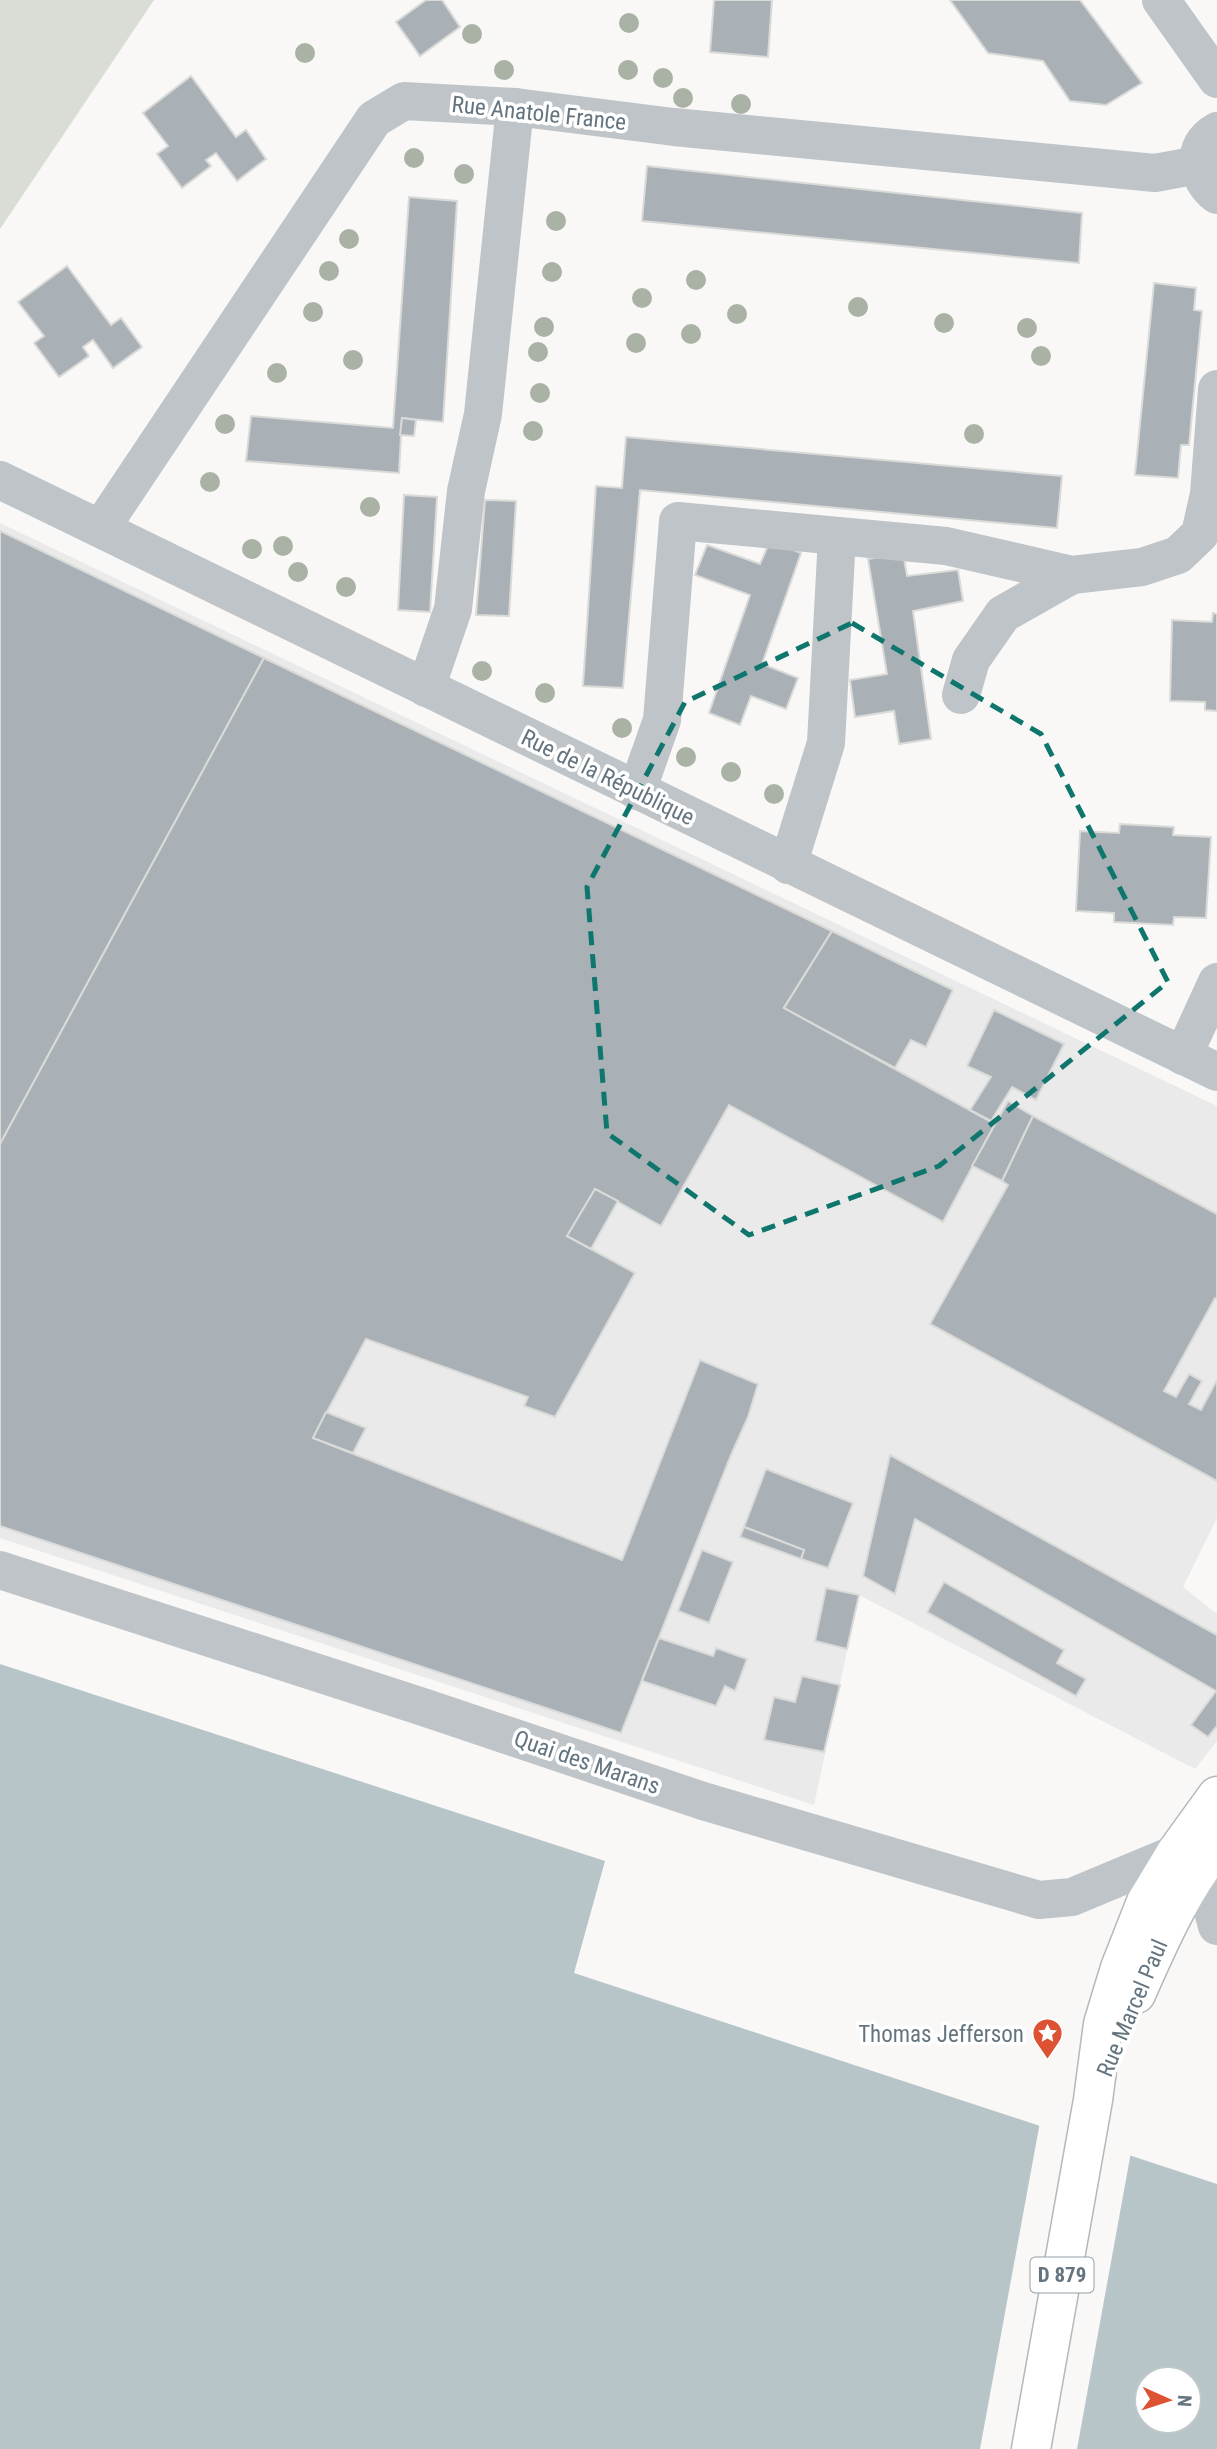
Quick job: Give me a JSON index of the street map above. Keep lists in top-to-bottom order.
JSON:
{
  "streets": {
    "main road": ["Rue Marcel Paul", "D 879"],
    "street": ["Rue Anatole France", "Rue de la République", "Quai des Marans"]
  },
  "crossings": [
    ["Rue Anatole France", "Rue de la République"],
    ["Quai des Marans", "Rue Marcel Paul"]
  ],
  "places": {
    "place": ["Thomas Jefferson"]
  },
  "north": "right"
}
